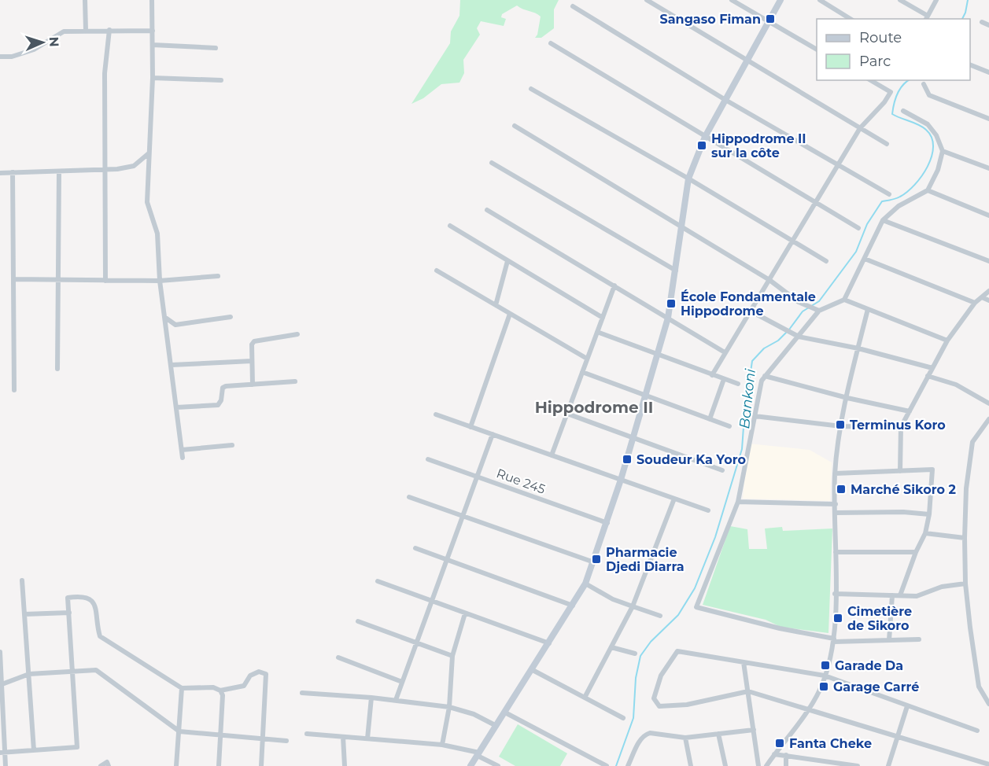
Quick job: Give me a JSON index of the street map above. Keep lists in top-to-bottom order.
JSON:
{
  "streets": {
    "street": ["Rue 245"]
  },
  "districts": ["Hippodrome II"],
  "water": ["Bankoni"],
  "places": {
    "transit": [
      "Sangaso Fiman",
      "Hippodrome II sur la côte",
      "École Fondamentale Hippodrome",
      "Terminus Koro",
      "Soudeur Ka Yoro",
      "Marché Sikoro 2",
      "Pharmacie Djedi Diarra",
      "Cimetière de Sikoro",
      "Garade Da",
      "Garage Carré",
      "Fanta Cheke"
    ]
  },
  "legend": ["Route", "Parc"],
  "north": "right"
}
